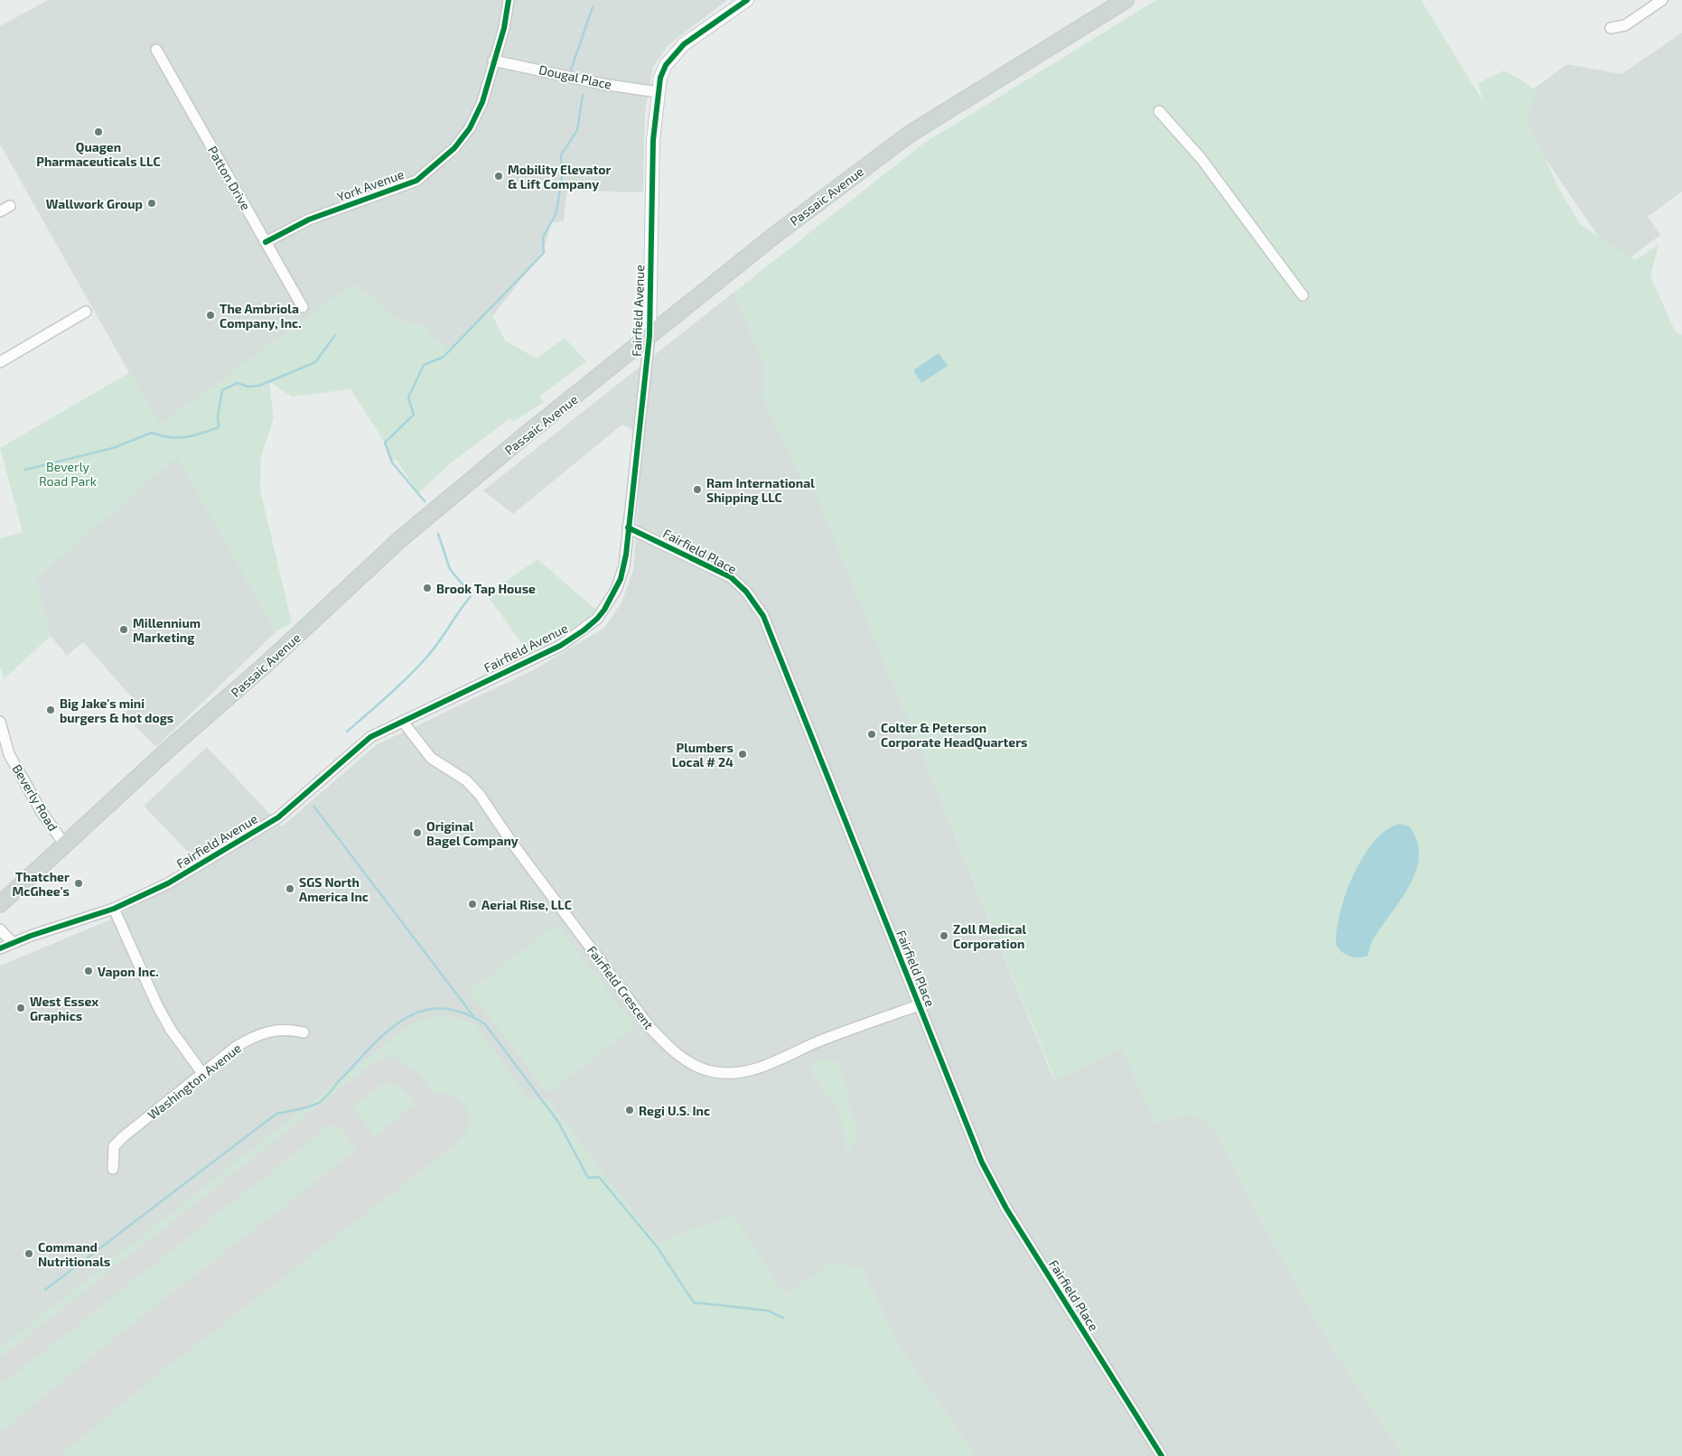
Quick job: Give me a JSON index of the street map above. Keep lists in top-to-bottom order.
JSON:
{
  "streets": {
    "main road": ["Passaic Avenue"],
    "street": [
      "Dougal Place",
      "Patton Drive",
      "York Avenue",
      "Fairfield Avenue",
      "Fairfield Place",
      "Beverly Road",
      "Fairfield Crescent",
      "Washington Avenue"
    ]
  },
  "crossings": [
    ["Dougal Place", "York Avenue"],
    ["Dougal Place", "Fairfield Avenue"],
    ["Patton Drive", "York Avenue"],
    ["Passaic Avenue", "Fairfield Avenue"],
    ["Passaic Avenue", "Beverly Road"],
    ["Fairfield Avenue", "Fairfield Place"],
    ["Fairfield Avenue", "Fairfield Crescent"],
    ["Fairfield Place", "Fairfield Crescent"]
  ],
  "parks": ["Beverly Road Park"],
  "places": [
    "Quagen Pharmaceuticals LLC",
    "Mobility Elevator & Lift Company",
    "Wallwork Group",
    "The Ambriola Company, Inc.",
    "Ram International Shipping LLC",
    "Brook Tap House",
    "Millennium Marketing",
    "Big Jake's mini burgers & hot dogs",
    "Colter & Peterson Corporate HeadQuarters",
    "Plumbers Local # 24",
    "Original Bagel Company",
    "Thatcher McGhee's",
    "SGS North America Inc",
    "Aerial Rise, LLC",
    "Zoll Medical Corporation",
    "Vapon Inc.",
    "West Essex Graphics",
    "Regi U.S. Inc",
    "Command Nutritionals"
  ]
}
